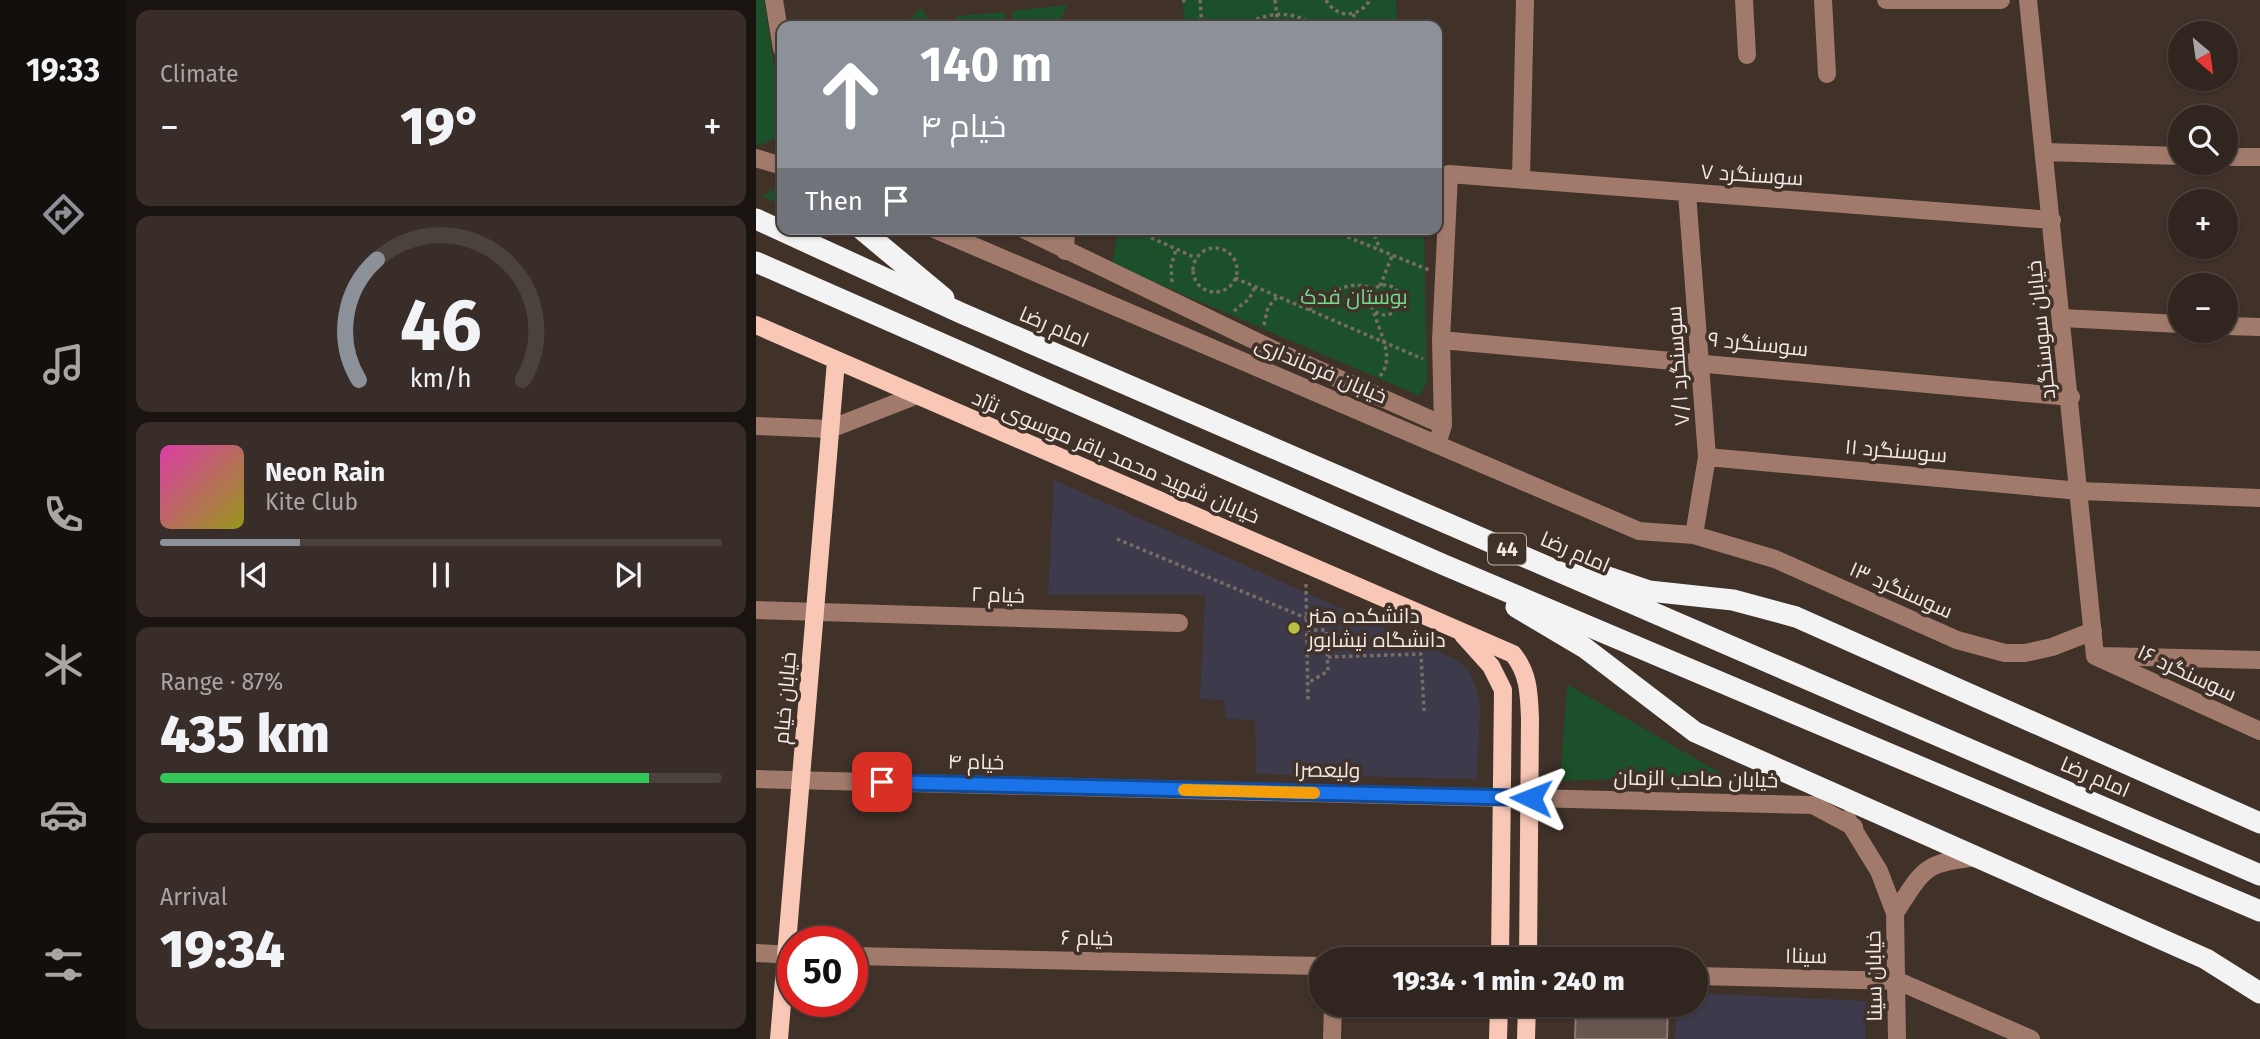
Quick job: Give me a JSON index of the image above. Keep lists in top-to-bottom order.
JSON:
{
  "streets": {
    "highway": ["امام رضا", "44"],
    "main road": ["خیابان شهید محمد باقر موسوی نژاد", "خیابان خیام"],
    "street": [
      "سوسنگرد ۷",
      "خیابان سوسنگرد",
      "سوسنگرد ۹",
      "سوسنگرد ۷/۱",
      "خیابان فرمانداری",
      "سوسنگرد ۱۱",
      "سوسنگرد ۱۳",
      "خیام ۲",
      "سوسنگرد ۱۶",
      "خیام ۴",
      "ولیعصر۱",
      "خیابان صاحب الزمان",
      "خیام ۶",
      "سینا۱",
      "خیابان سینا"
    ]
  },
  "crossings": [
    ["سوسنگرد ۷", "خیابان سوسنگرد"],
    ["سوسنگرد ۷", "سوسنگرد ۷/۱"],
    ["خیابان سوسنگرد", "سوسنگرد ۹"],
    ["خیابان سوسنگرد", "سوسنگرد ۱۱"],
    ["خیابان سوسنگرد", "سوسنگرد ۱۳"],
    ["خیابان سوسنگرد", "سوسنگرد ۱۶"],
    ["سوسنگرد ۹", "سوسنگرد ۷/۱"],
    ["سوسنگرد ۷/۱", "خیابان فرمانداری"],
    ["سوسنگرد ۷/۱", "سوسنگرد ۱۱"],
    ["سوسنگرد ۷/۱", "سوسنگرد ۱۳"],
    ["خیابان فرمانداری", "سوسنگرد ۱۳"],
    ["خیابان شهید محمد باقر موسوی نژاد", "خیابان خیام"],
    ["خیابان شهید محمد باقر موسوی نژاد", "خیابان صاحب الزمان"],
    ["خیام ۲", "خیابان خیام"],
    ["خیابان خیام", "خیام ۴"],
    ["خیام ۴", "ولیعصر۱"],
    ["خیابان صاحب الزمان", "خیابان سینا"],
    ["سینا۱", "خیابان سینا"]
  ],
  "parks": ["بوستان فدک"],
  "places": ["دانشکده هنر دانشگاه نیشابور"],
  "north": "bottom right",
  "page": {
    "tabs": "19:33",
    "tile": [
      "Climate",
      ["Range · 87%", "435 km"],
      ["Arrival", "19:34"]
    ],
    "map_buttons": ["+", "−"],
    "turn": ["140 m", "خیام ۴"],
    "heat": ["−", "19°", "+"],
    "then": "Then",
    "song": ["Neon Rain", "Kite Club"],
    "limit": "50",
    "trip": "19:34 · 1 min · 240 m",
    "gauge": ["46", "km/h"]
  }
}
